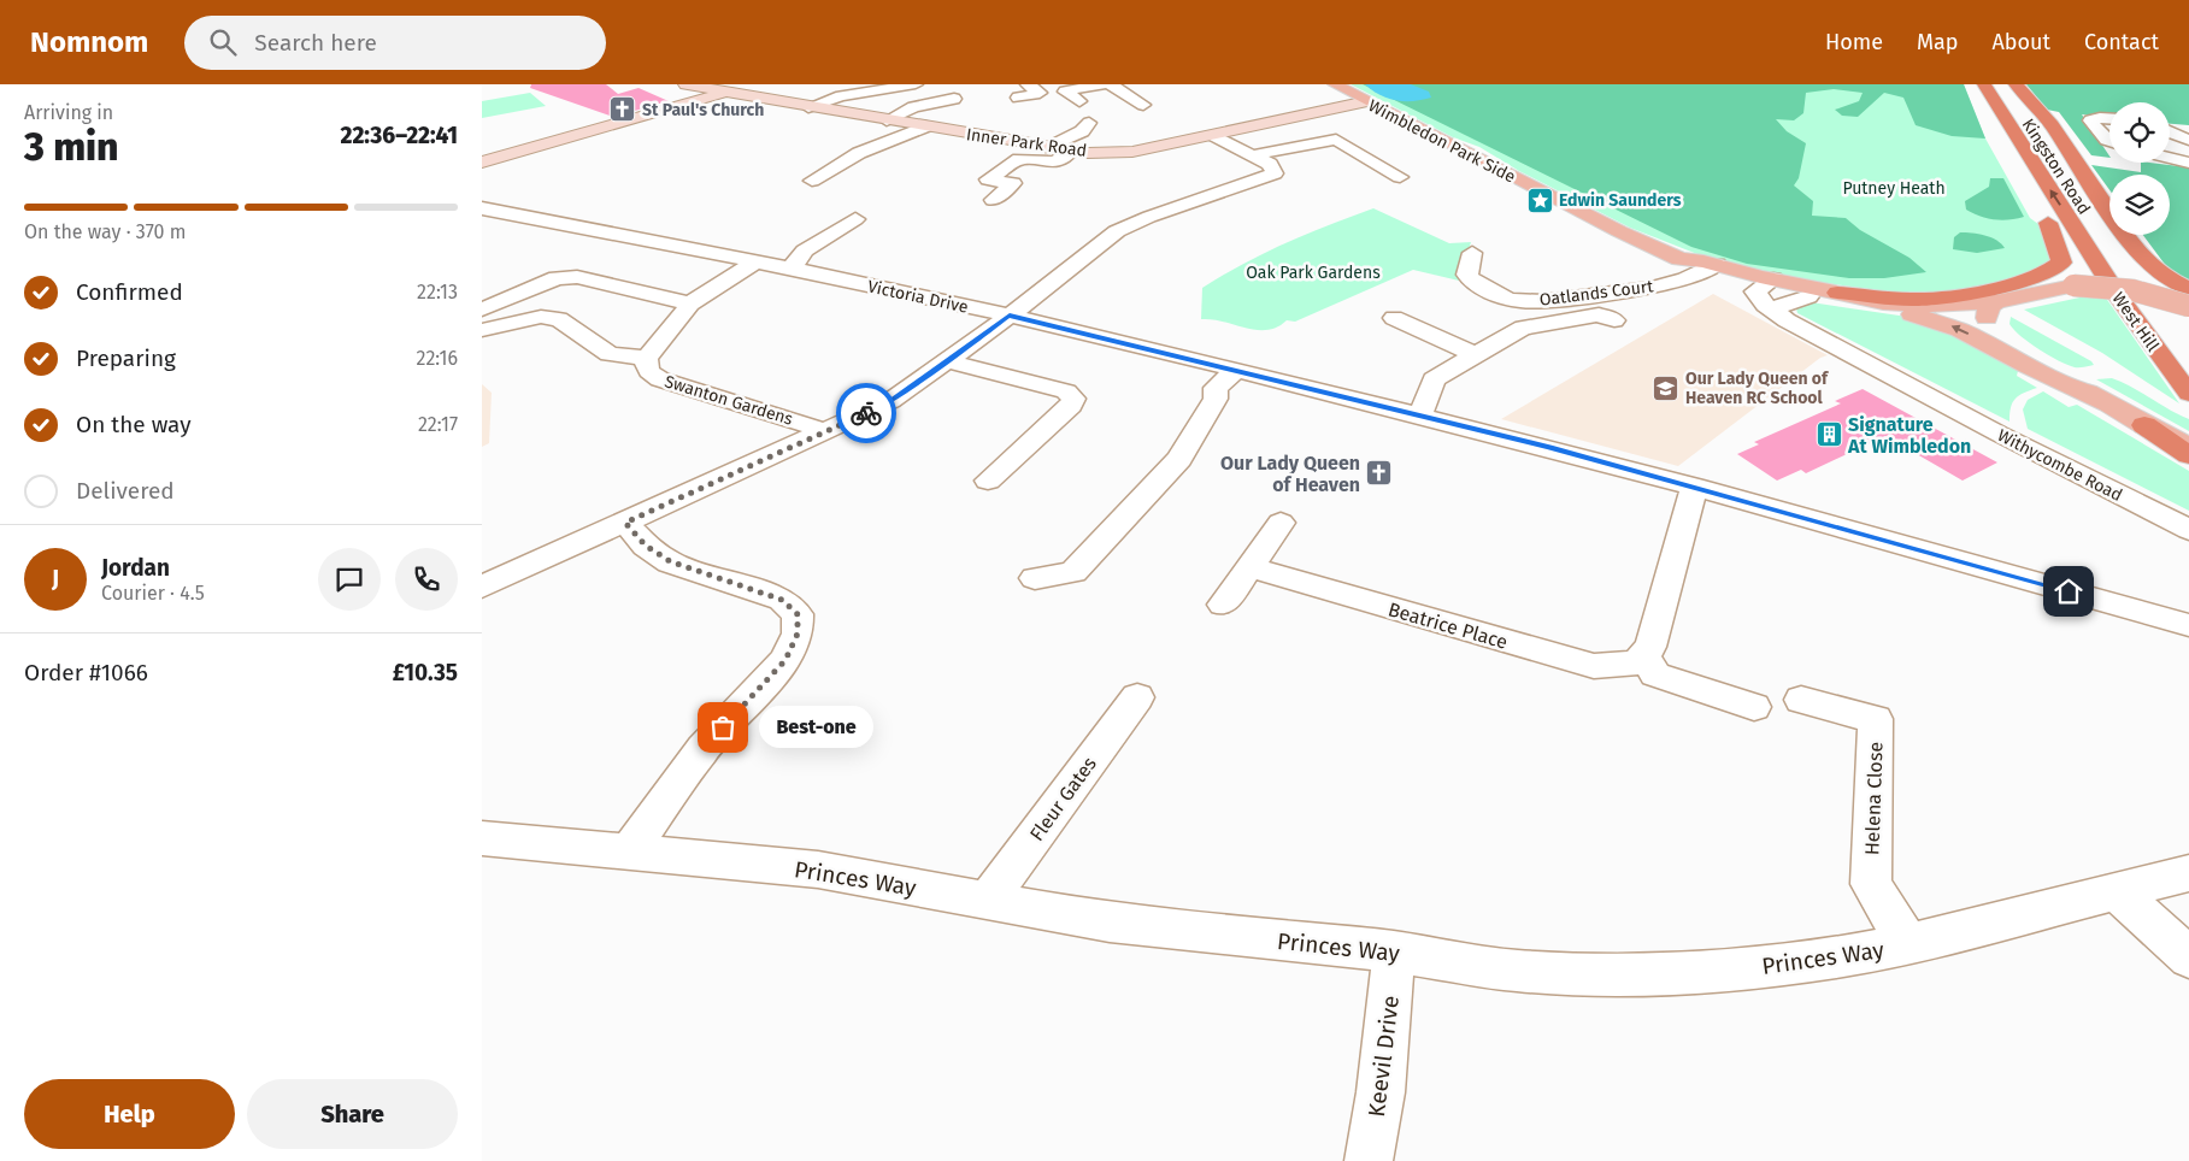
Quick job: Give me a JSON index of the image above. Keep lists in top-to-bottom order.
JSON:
{
  "streets": {
    "highway": ["Kingston Road", "West Hill"],
    "main road": ["Wimbledon Park Side"],
    "street": [
      "Inner Park Road",
      "Oatlands Court",
      "Victoria Drive",
      "Swanton Gardens",
      "Withycombe Road",
      "Beatrice Place",
      "Fleur Gates",
      "Helena Close",
      "Princes Way",
      "Keevil Drive"
    ]
  },
  "crossings": [
    ["Wimbledon Park Side", "Inner Park Road"],
    ["Wimbledon Park Side", "Oatlands Court"],
    ["Wimbledon Park Side", "Withycombe Road"],
    ["Kingston Road", "West Hill"],
    ["Victoria Drive", "Swanton Gardens"],
    ["Fleur Gates", "Princes Way"],
    ["Helena Close", "Princes Way"],
    ["Princes Way", "Keevil Drive"]
  ],
  "parks": ["Putney Heath", "Oak Park Gardens"],
  "places": {
    "church": ["St Paul's Church", "Our Lady Queen of Heaven"],
    "place": ["Edwin Saunders"],
    "school or university": ["Our Lady Queen of Heaven RC School"],
    "building": ["Signature At Wimbledon"],
    "other": ["Best-one"]
  },
  "page": {
    "header": "Nomnom",
    "search": "Search here",
    "nav": [
      "Home",
      "Map",
      "About",
      "Contact"
    ],
    "heading": ["3 min", "Arriving in", "22:36–22:41"],
    "panel": [
      "Jordan",
      "Courier · 4.5",
      "Order #1066",
      "£10.35"
    ],
    "bar": "On the way · 370 m",
    "list": [
      ["Confirmed", "22:13"],
      ["Preparing", "22:16"],
      ["On the way", "22:17"],
      "Delivered"
    ],
    "round": "J",
    "bubble": "Best-one",
    "buttons": ["Help", "Share"]
  }
}
